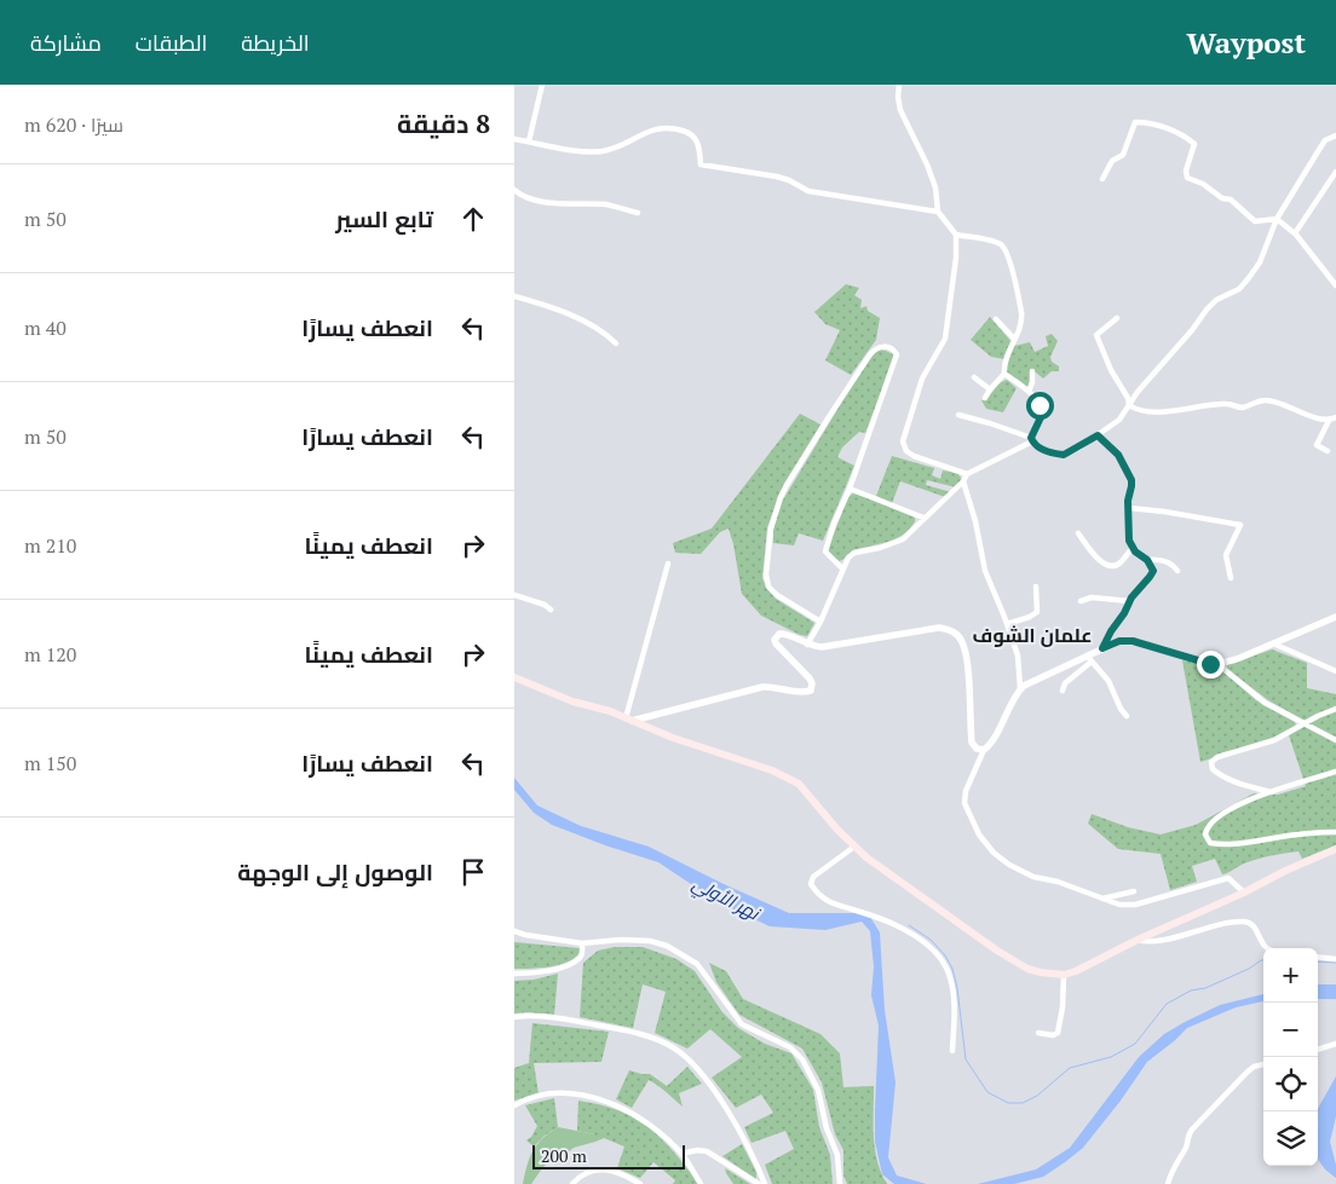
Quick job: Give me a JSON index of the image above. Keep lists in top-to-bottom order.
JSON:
{
  "districts": ["علمان الشوف"],
  "water": ["نهر الأولي"],
  "scale_bar": "200 m",
  "page": {
    "header": "Waypost",
    "nav": ["الخريطة", "الطبقات", "مشاركة"],
    "heading": ["8 دقيقة", "سيرًا · 620 m"],
    "list": [
      ["تابع السير", "50 m"],
      ["انعطف يسارًا", "40 m"],
      ["انعطف يسارًا", "50 m"],
      ["انعطف يمينًا", "210 m"],
      ["انعطف يمينًا", "120 m"],
      ["انعطف يسارًا", "150 m"],
      "الوصول إلى الوجهة"
    ],
    "map_buttons": ["+", "−"],
    "scale": "200 m"
  }
}
